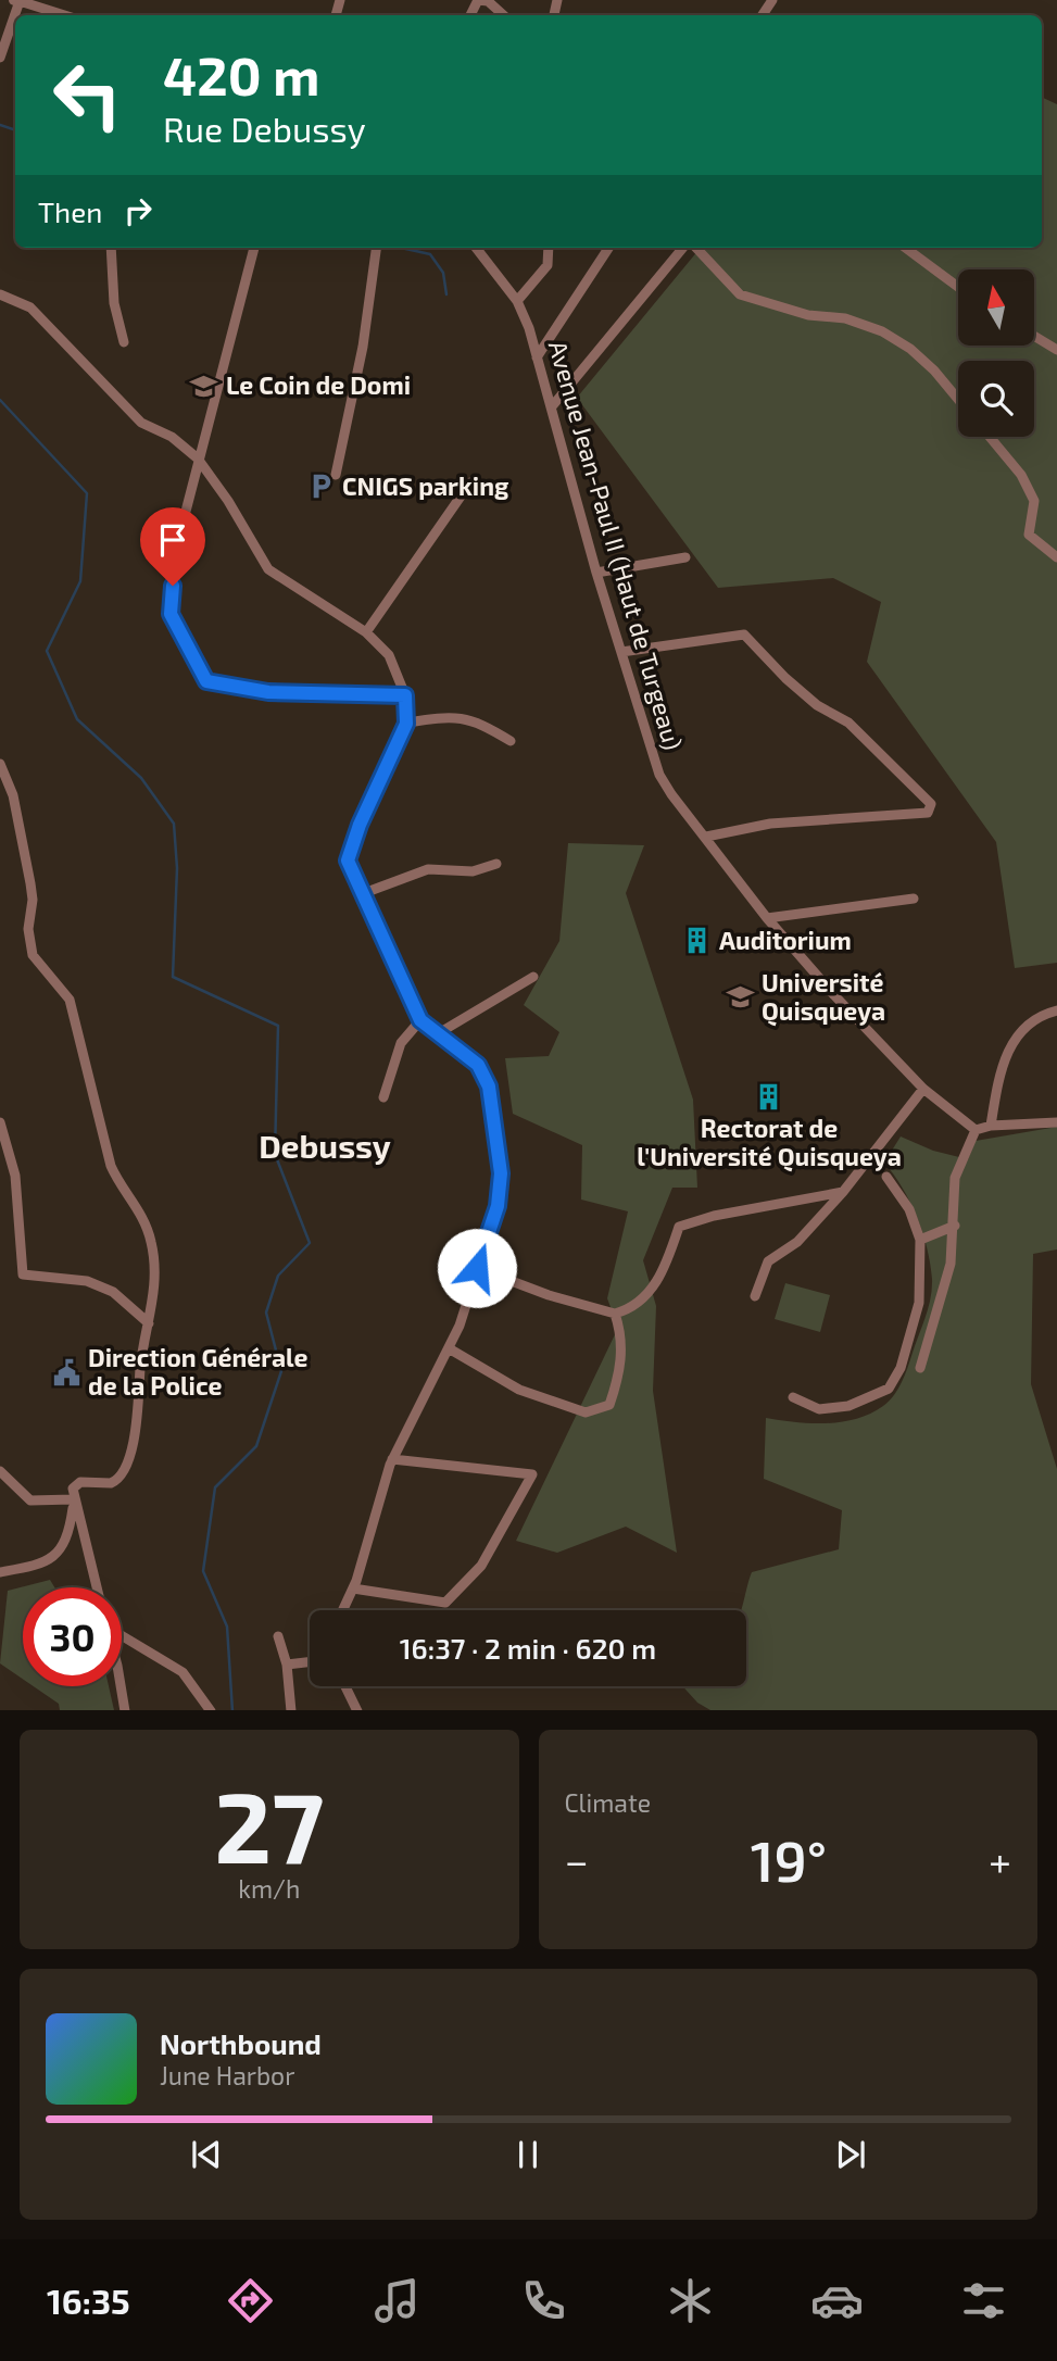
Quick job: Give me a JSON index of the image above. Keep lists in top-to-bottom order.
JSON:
{
  "streets": {
    "street": ["Avenue Jean-Paul II (Haut de Turgeau)"]
  },
  "districts": ["Debussy"],
  "places": {
    "school or university": ["Le Coin de Domi", "Université Quisqueya"],
    "parking": ["CNIGS parking"],
    "building": ["Auditorium", "Rectorat de l'Université Quisqueya"],
    "public building": ["Direction Générale de la Police"]
  },
  "north": "top",
  "page": {
    "turn": ["420 m", "Rue Debussy"],
    "then": "Then",
    "limit": "30",
    "trip": "16:37 · 2 min · 620 m",
    "tile": [
      ["27", "km/h"],
      "Climate"
    ],
    "heat": ["−", "19°", "+"],
    "song": ["Northbound", "June Harbor"],
    "tabs": "16:35"
  }
}
